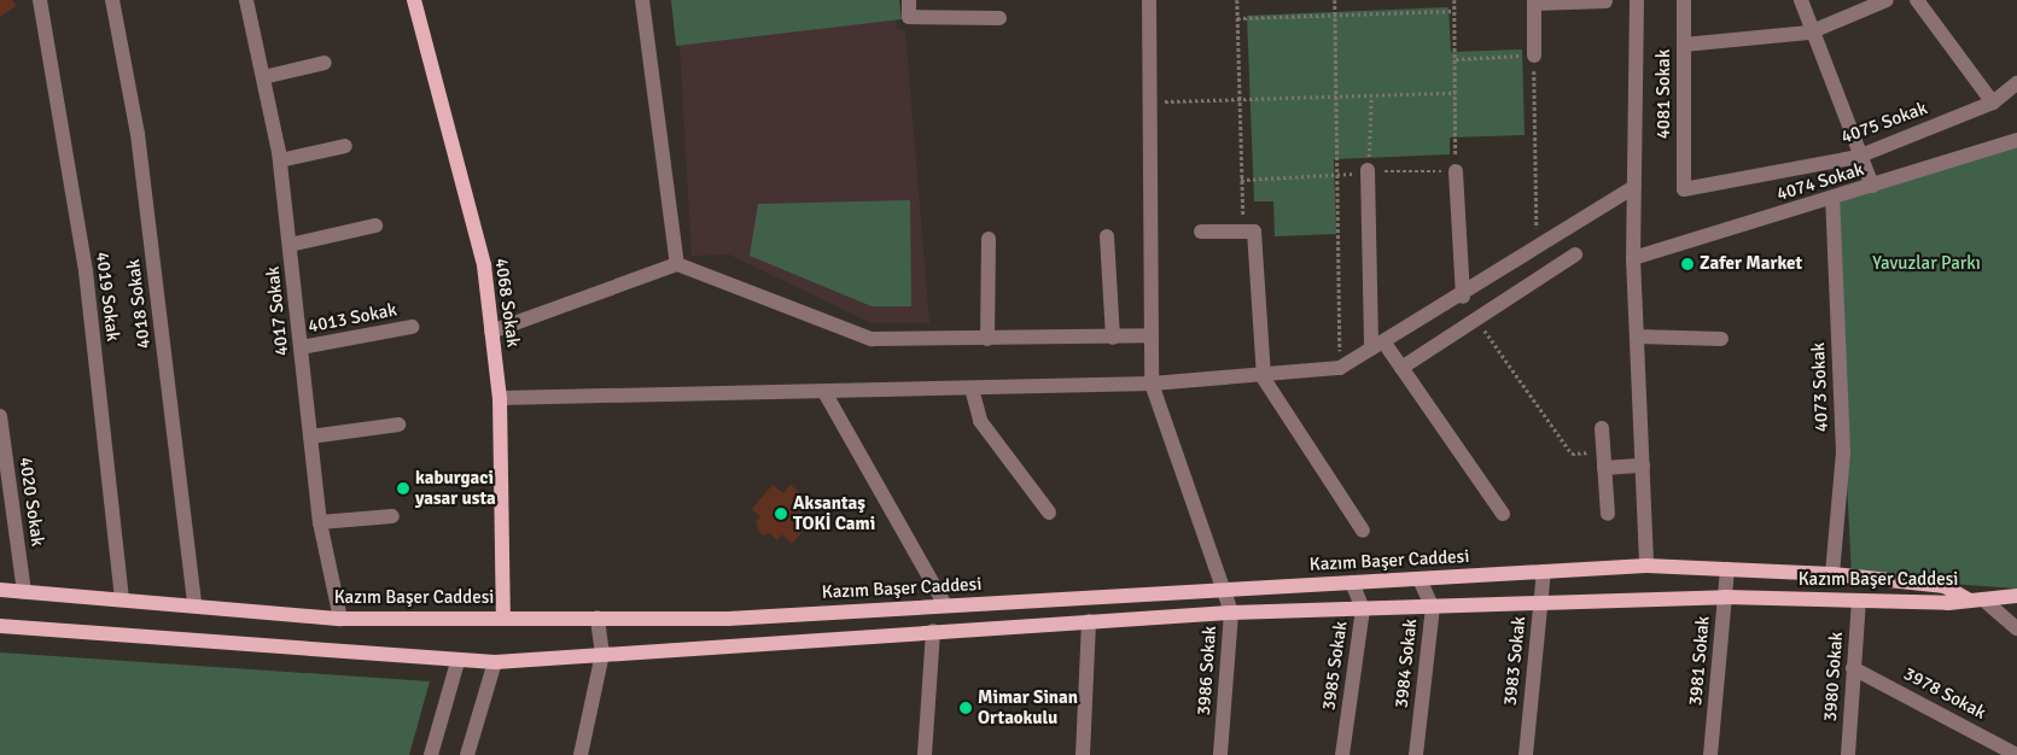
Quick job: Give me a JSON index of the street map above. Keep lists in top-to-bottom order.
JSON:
{
  "streets": {
    "main road": ["4068 Sokak", "Kazım Başer Caddesi"],
    "street": [
      "4081 Sokak",
      "4075 Sokak",
      "4074 Sokak",
      "4019 Sokak",
      "4018 Sokak",
      "4017 Sokak",
      "4013 Sokak",
      "4073 Sokak",
      "4020 Sokak",
      "3983 Sokak",
      "3981 Sokak",
      "3984 Sokak",
      "3985 Sokak",
      "3986 Sokak",
      "3980 Sokak",
      "3978 Sokak"
    ]
  },
  "crossings": [
    ["4081 Sokak", "4075 Sokak"],
    ["4074 Sokak", "4073 Sokak"],
    ["4019 Sokak", "Kazım Başer Caddesi"],
    ["4068 Sokak", "Kazım Başer Caddesi"],
    ["4018 Sokak", "Kazım Başer Caddesi"],
    ["4017 Sokak", "4013 Sokak"],
    ["4017 Sokak", "Kazım Başer Caddesi"],
    ["4073 Sokak", "Kazım Başer Caddesi"],
    ["4020 Sokak", "Kazım Başer Caddesi"],
    ["Kazım Başer Caddesi", "3983 Sokak"],
    ["Kazım Başer Caddesi", "3981 Sokak"],
    ["Kazım Başer Caddesi", "3984 Sokak"],
    ["Kazım Başer Caddesi", "3985 Sokak"],
    ["Kazım Başer Caddesi", "3986 Sokak"],
    ["Kazım Başer Caddesi", "3980 Sokak"],
    ["3980 Sokak", "3978 Sokak"]
  ],
  "parks": ["Yavuzlar Parkı"],
  "places": [
    "Zafer Market",
    "kaburgaci yasar usta",
    "Aksantaş TOKİ Cami",
    "Mimar Sinan Ortaokulu"
  ]
}
